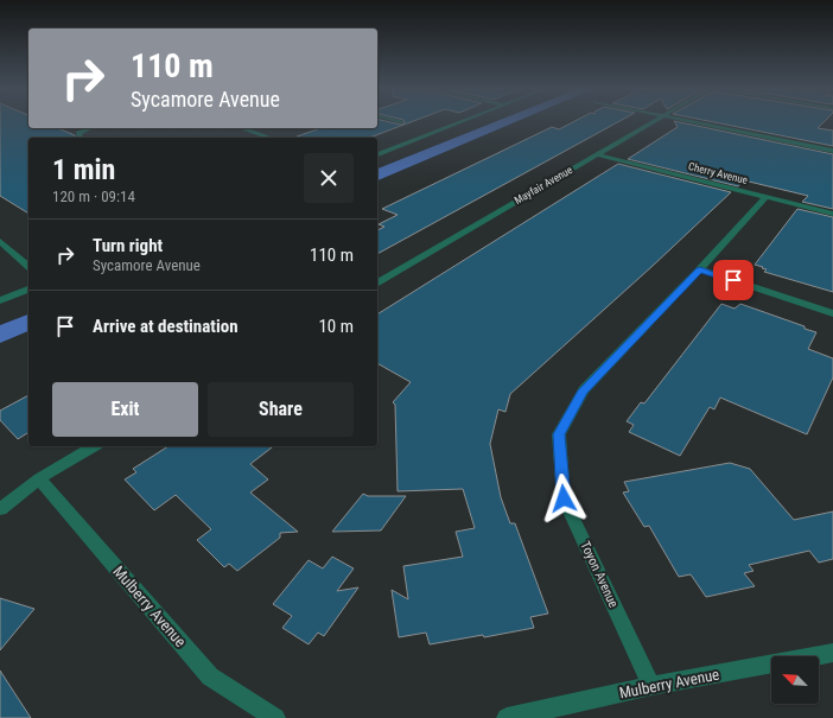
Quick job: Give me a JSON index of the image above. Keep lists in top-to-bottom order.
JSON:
{
  "streets": {
    "street": [
      "Cherry Avenue",
      "Mayfair Avenue",
      "Toyon Avenue",
      "Mulberry Avenue"
    ]
  },
  "crossings": [
    ["Cherry Avenue", "Mayfair Avenue"],
    ["Cherry Avenue", "Toyon Avenue"],
    ["Toyon Avenue", "Mulberry Avenue"]
  ],
  "north": "top left",
  "page": {
    "turn": ["110 m", "Sycamore Avenue"],
    "heading": ["1 min", "120 m · 09:14"],
    "list": [
      {
        "name": "Turn right",
        "note": "Sycamore Avenue",
        "value": "110 m"
      },
      {
        "name": "Arrive at destination",
        "value": "10 m"
      }
    ],
    "buttons": ["Exit", "Share"]
  }
}
